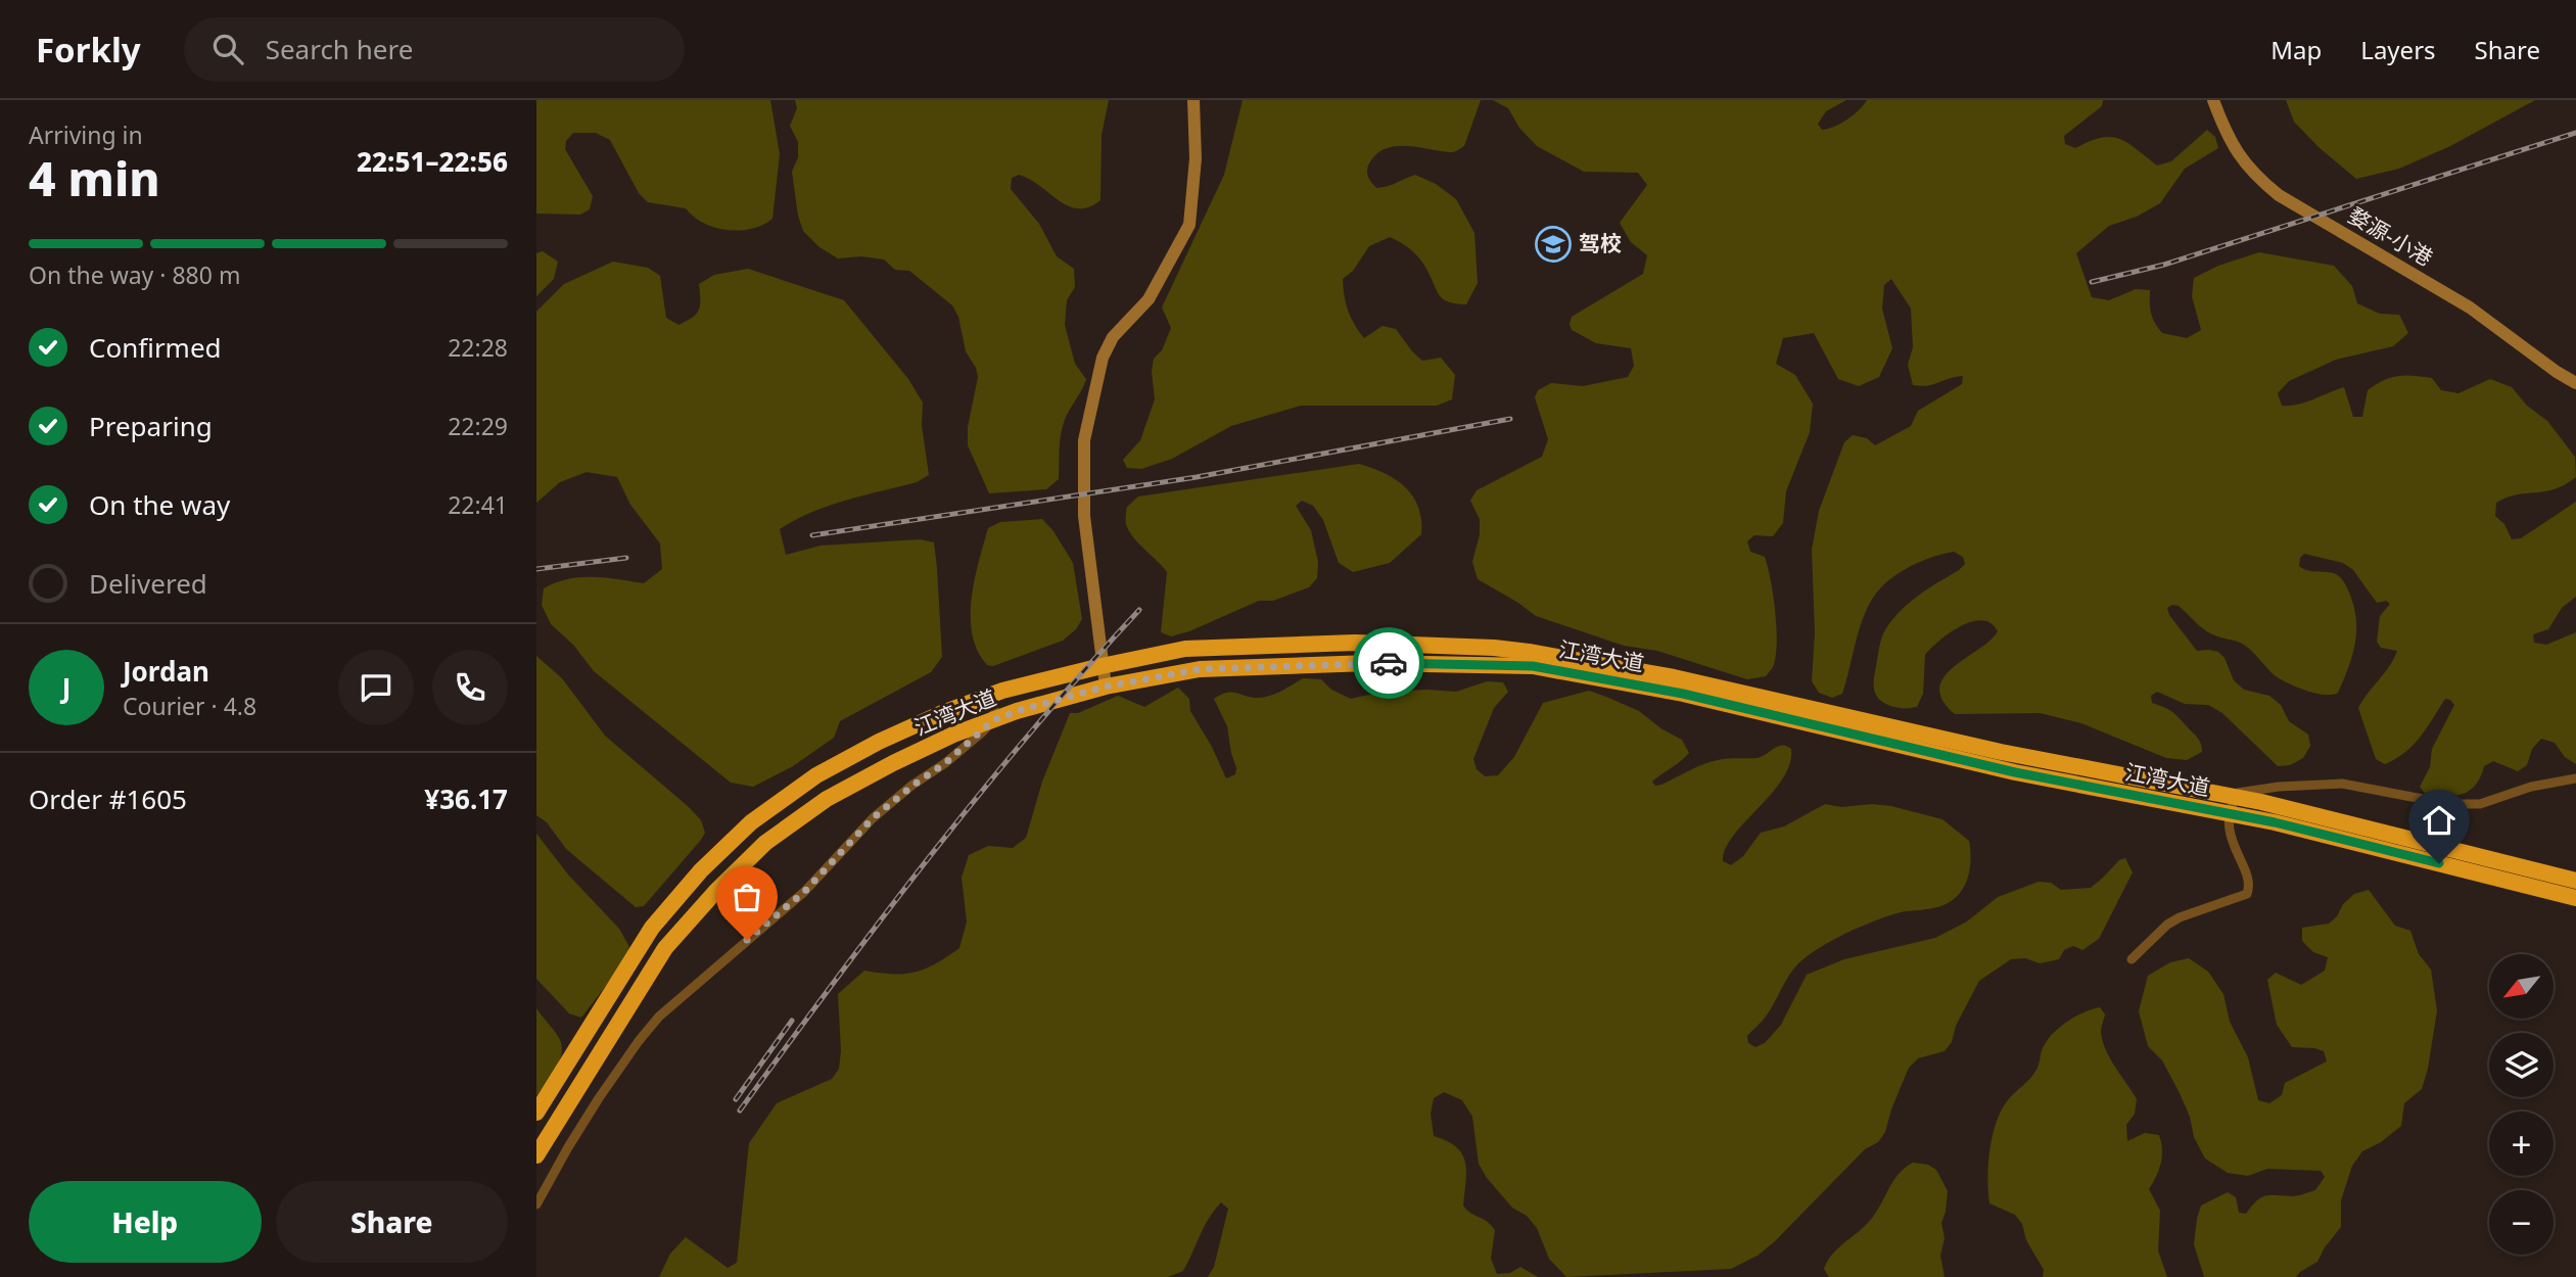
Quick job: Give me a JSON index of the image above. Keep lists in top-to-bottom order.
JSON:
{
  "streets": {
    "highway": ["江湾大道"],
    "main road": ["婺源-小港"]
  },
  "places": {
    "school or university": ["驾校"]
  },
  "north": "bottom left",
  "page": {
    "header": "Forkly",
    "search": "Search here",
    "nav": ["Map", "Layers", "Share"],
    "heading": ["4 min", "Arriving in", "22:51–22:56"],
    "panel": [
      "Jordan",
      "Courier · 4.8",
      "Order #1605",
      "¥36.17"
    ],
    "bar": "On the way · 880 m",
    "list": [
      ["Confirmed", "22:28"],
      ["Preparing", "22:29"],
      ["On the way", "22:41"],
      "Delivered"
    ],
    "round": "J",
    "map_buttons": ["+", "−"],
    "buttons": ["Help", "Share"]
  }
}
